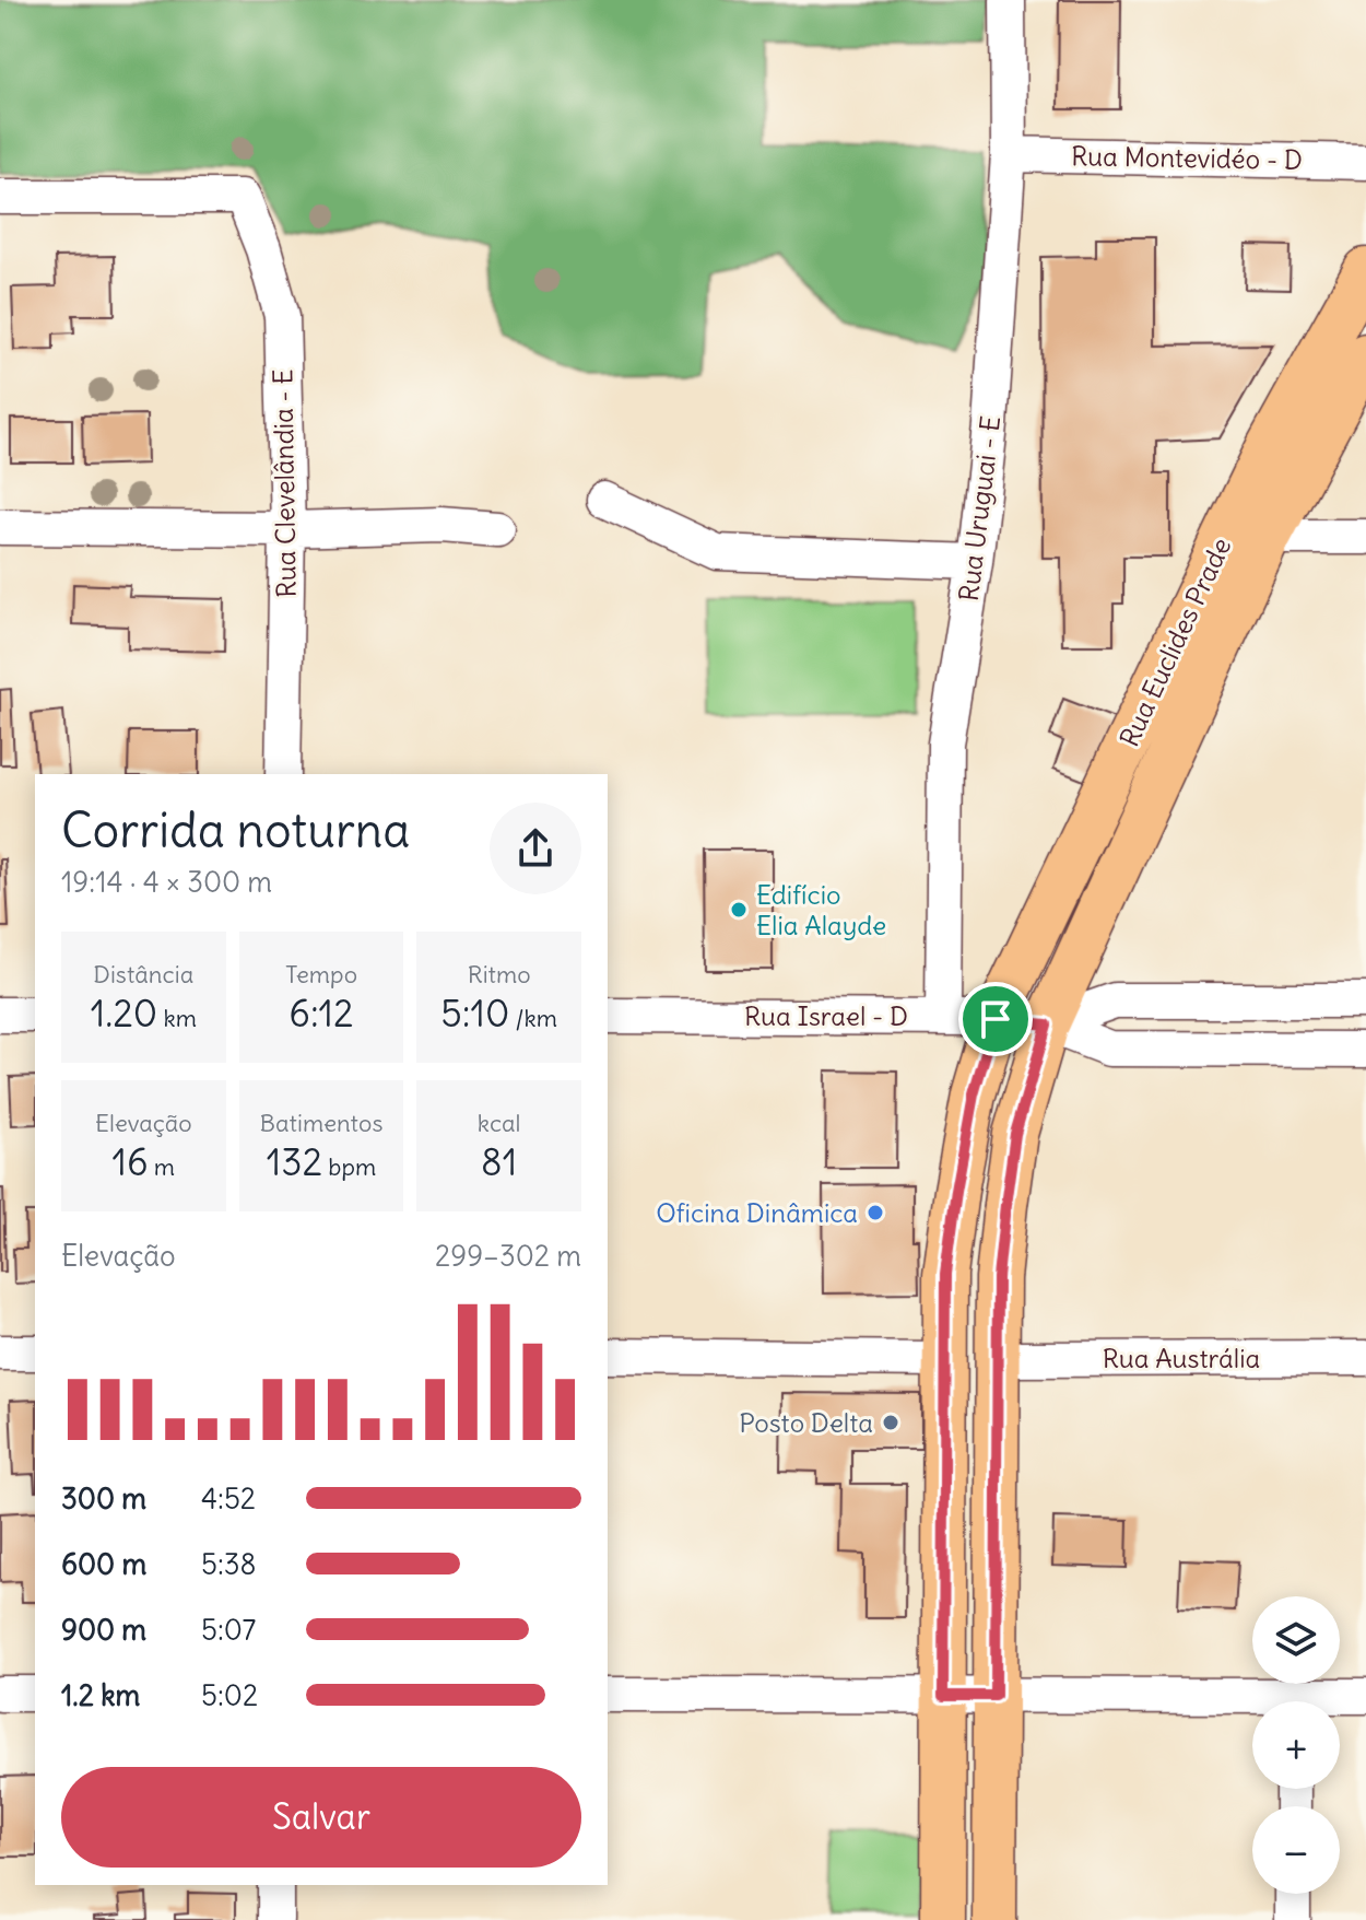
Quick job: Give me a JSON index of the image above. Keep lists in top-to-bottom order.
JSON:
{
  "streets": {
    "main road": ["Rua Euclides Prade"],
    "street": [
      "Rua Montevidéo - D",
      "Rua Clevelândia - E",
      "Rua Uruguai - E",
      "Rua Israel - D",
      "Rua Austrália"
    ]
  },
  "crossings": [
    ["Rua Montevidéo - D", "Rua Uruguai - E"],
    ["Rua Uruguai - E", "Rua Israel - D"],
    ["Rua Euclides Prade", "Rua Israel - D"]
  ],
  "places": ["Edifício Elia Alayde", "Oficina Dinâmica", "Posto Delta"],
  "page": {
    "heading": ["Corrida noturna", "19:14 · 4 × 300 m"],
    "stats": [
      ["Distância", "1.20 km"],
      ["Tempo", "6:12"],
      ["Ritmo", "5:10 /km"],
      ["Elevação", "16 m"],
      ["Batimentos", "132 bpm"],
      ["kcal", "81"]
    ],
    "chart": ["Elevação", "299–302 m"],
    "list": [
      {
        "name": "300 m",
        "note": "4:52"
      },
      {
        "name": "600 m",
        "note": "5:38"
      },
      {
        "name": "900 m",
        "note": "5:07"
      },
      {
        "name": "1.2 km",
        "note": "5:02"
      }
    ],
    "map_buttons": ["+", "−"],
    "buttons": "Salvar"
  }
}
